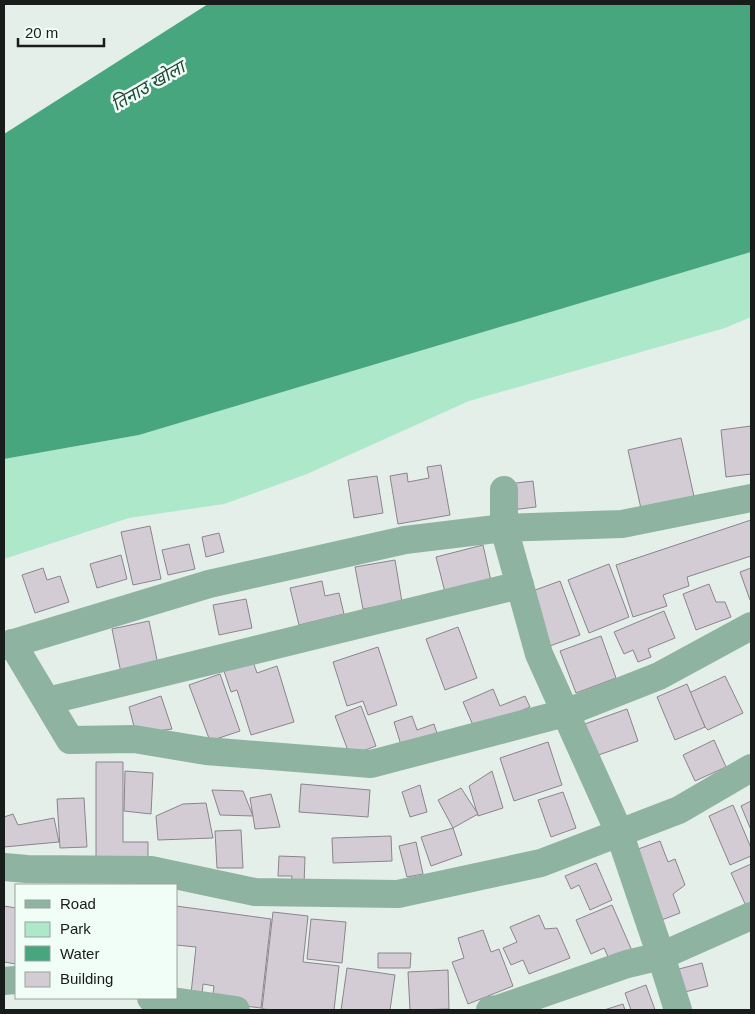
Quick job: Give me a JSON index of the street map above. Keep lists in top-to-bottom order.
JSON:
{
  "water": ["तिनाउ खोला"],
  "legend": [
    "Road",
    "Park",
    "Water",
    "Building"
  ],
  "scale_bar": "20 m"
}
